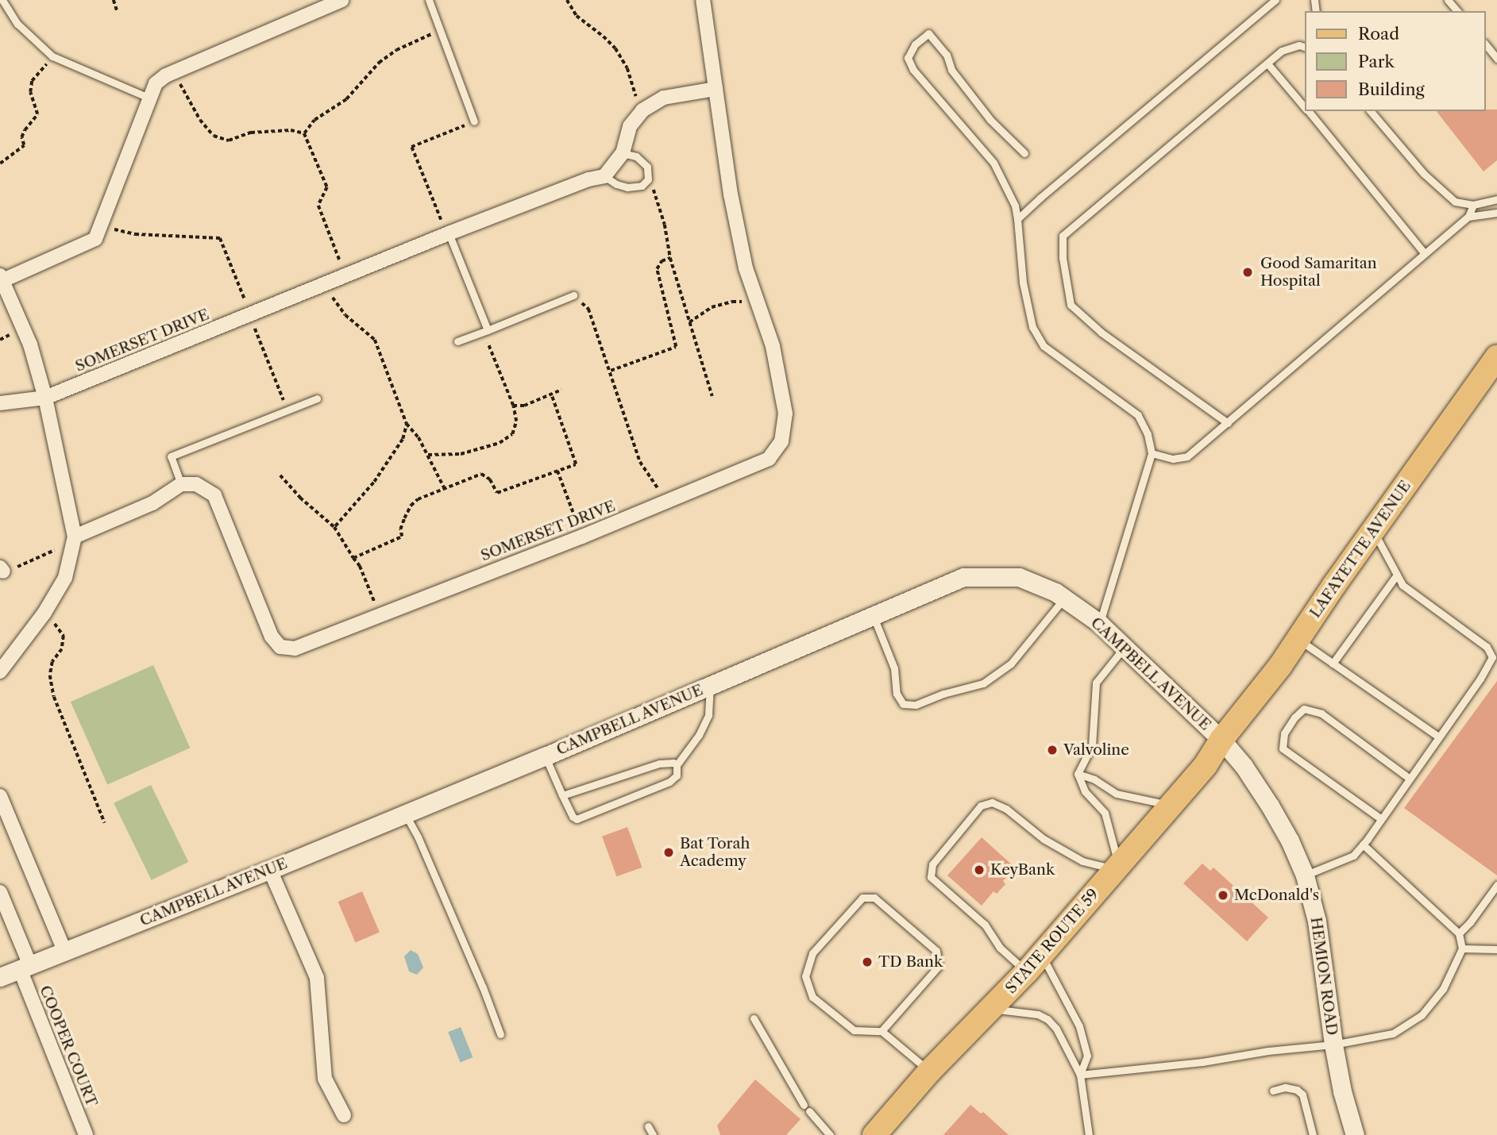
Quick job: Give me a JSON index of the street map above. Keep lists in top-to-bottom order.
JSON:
{
  "streets": {
    "main road": ["LAFAYETTE AVENUE", "STATE ROUTE 59"],
    "street": [
      "SOMERSET DRIVE",
      "CAMPBELL AVENUE",
      "HEMION ROAD",
      "COOPER COURT"
    ]
  },
  "crossings": [
    ["LAFAYETTE AVENUE", "CAMPBELL AVENUE"],
    ["LAFAYETTE AVENUE", "STATE ROUTE 59"],
    ["LAFAYETTE AVENUE", "HEMION ROAD"],
    ["CAMPBELL AVENUE", "STATE ROUTE 59"],
    ["CAMPBELL AVENUE", "HEMION ROAD"],
    ["CAMPBELL AVENUE", "COOPER COURT"],
    ["STATE ROUTE 59", "HEMION ROAD"]
  ],
  "places": [
    "Good Samaritan Hospital",
    "Valvoline",
    "Bat Torah Academy",
    "KeyBank",
    "McDonald's",
    "TD Bank"
  ],
  "legend": ["Road", "Park", "Building"]
}
